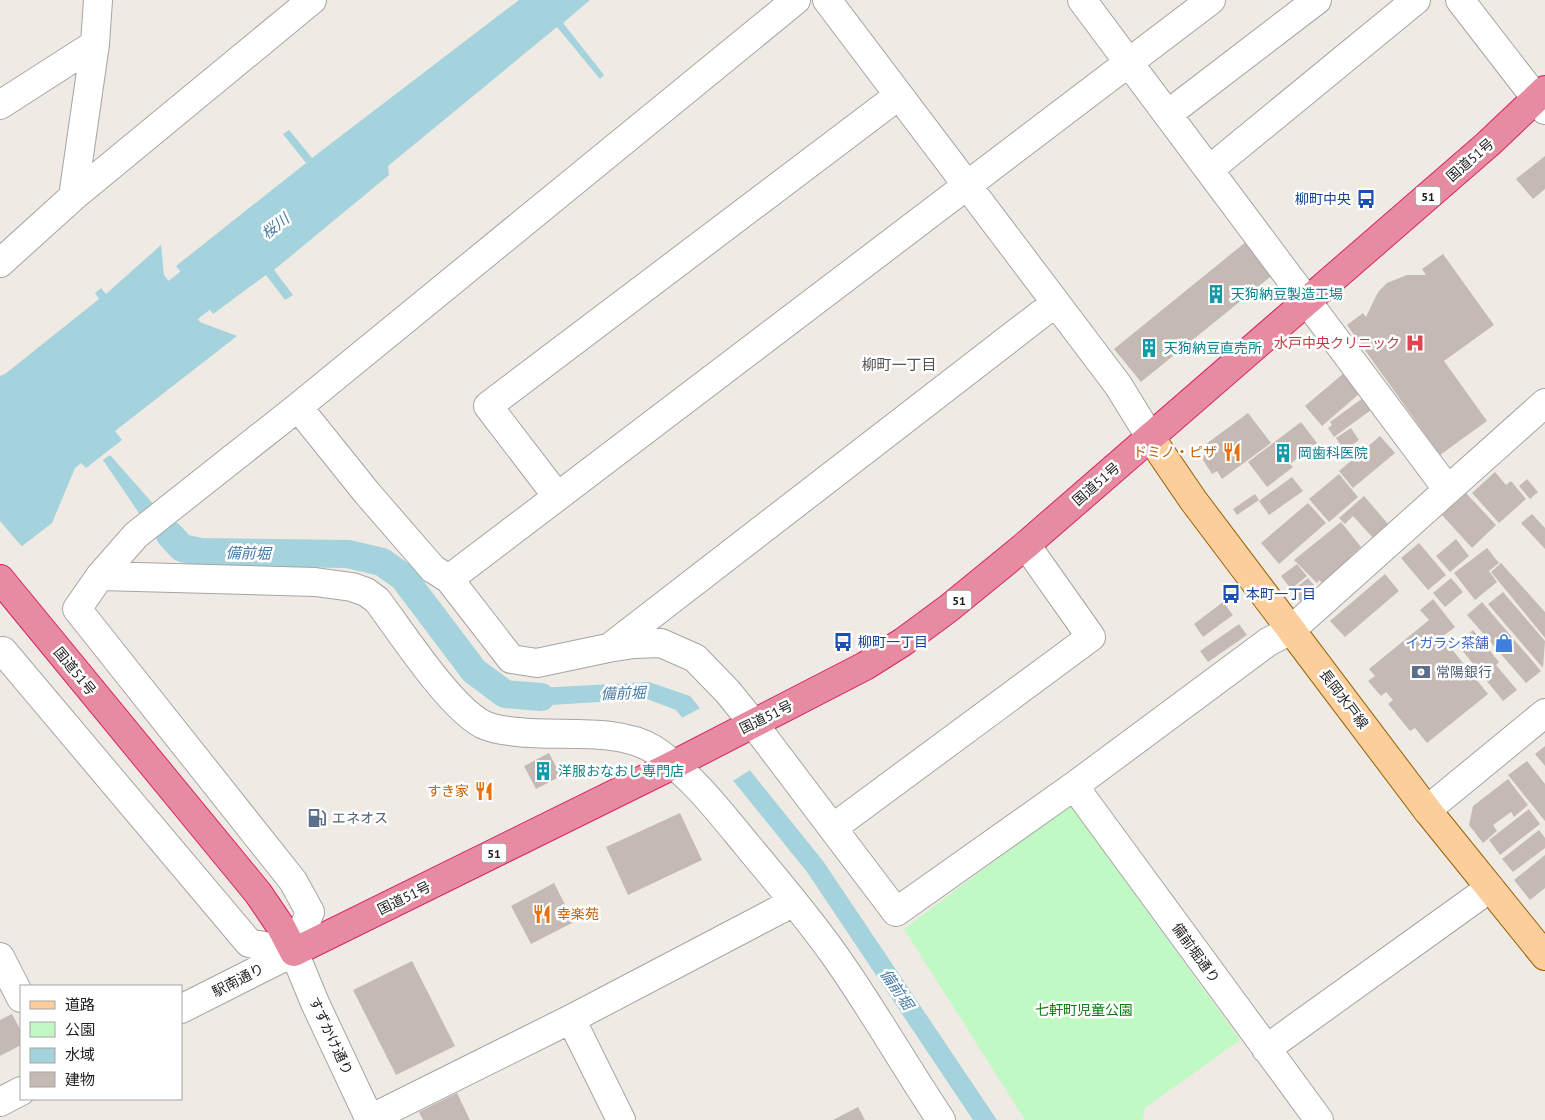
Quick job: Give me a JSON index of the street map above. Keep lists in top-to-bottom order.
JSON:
{
  "streets": {
    "highway": ["国道51号", "51"],
    "main road": ["長岡水戸線"],
    "street": ["備前堀通り", "駅南通り", "すずかけ通り"]
  },
  "crossings": [
    ["国道51号", "長岡水戸線"],
    ["国道51号", "駅南通り"],
    ["国道51号", "すずかけ通り"],
    ["駅南通り", "すずかけ通り"]
  ],
  "districts": ["柳町一丁目"],
  "water": ["桜川", "備前堀"],
  "parks": ["七軒町児童公園"],
  "places": {
    "bus stop": ["柳町中央", "本町一丁目", "柳町一丁目"],
    "building": [
      "天狗納豆製造工場",
      "天狗納豆直売所",
      "岡歯科医院",
      "洋服おなおし専門店"
    ],
    "hospital": ["水戸中央クリニック"],
    "restaurant": ["ドミノ・ピザ", "すき家", "幸楽苑"],
    "shop": ["イガラシ茶舗"],
    "bank": ["常陽銀行"],
    "fuel station": ["エネオス"]
  },
  "legend": [
    "道路",
    "公園",
    "水域",
    "建物"
  ]
}
